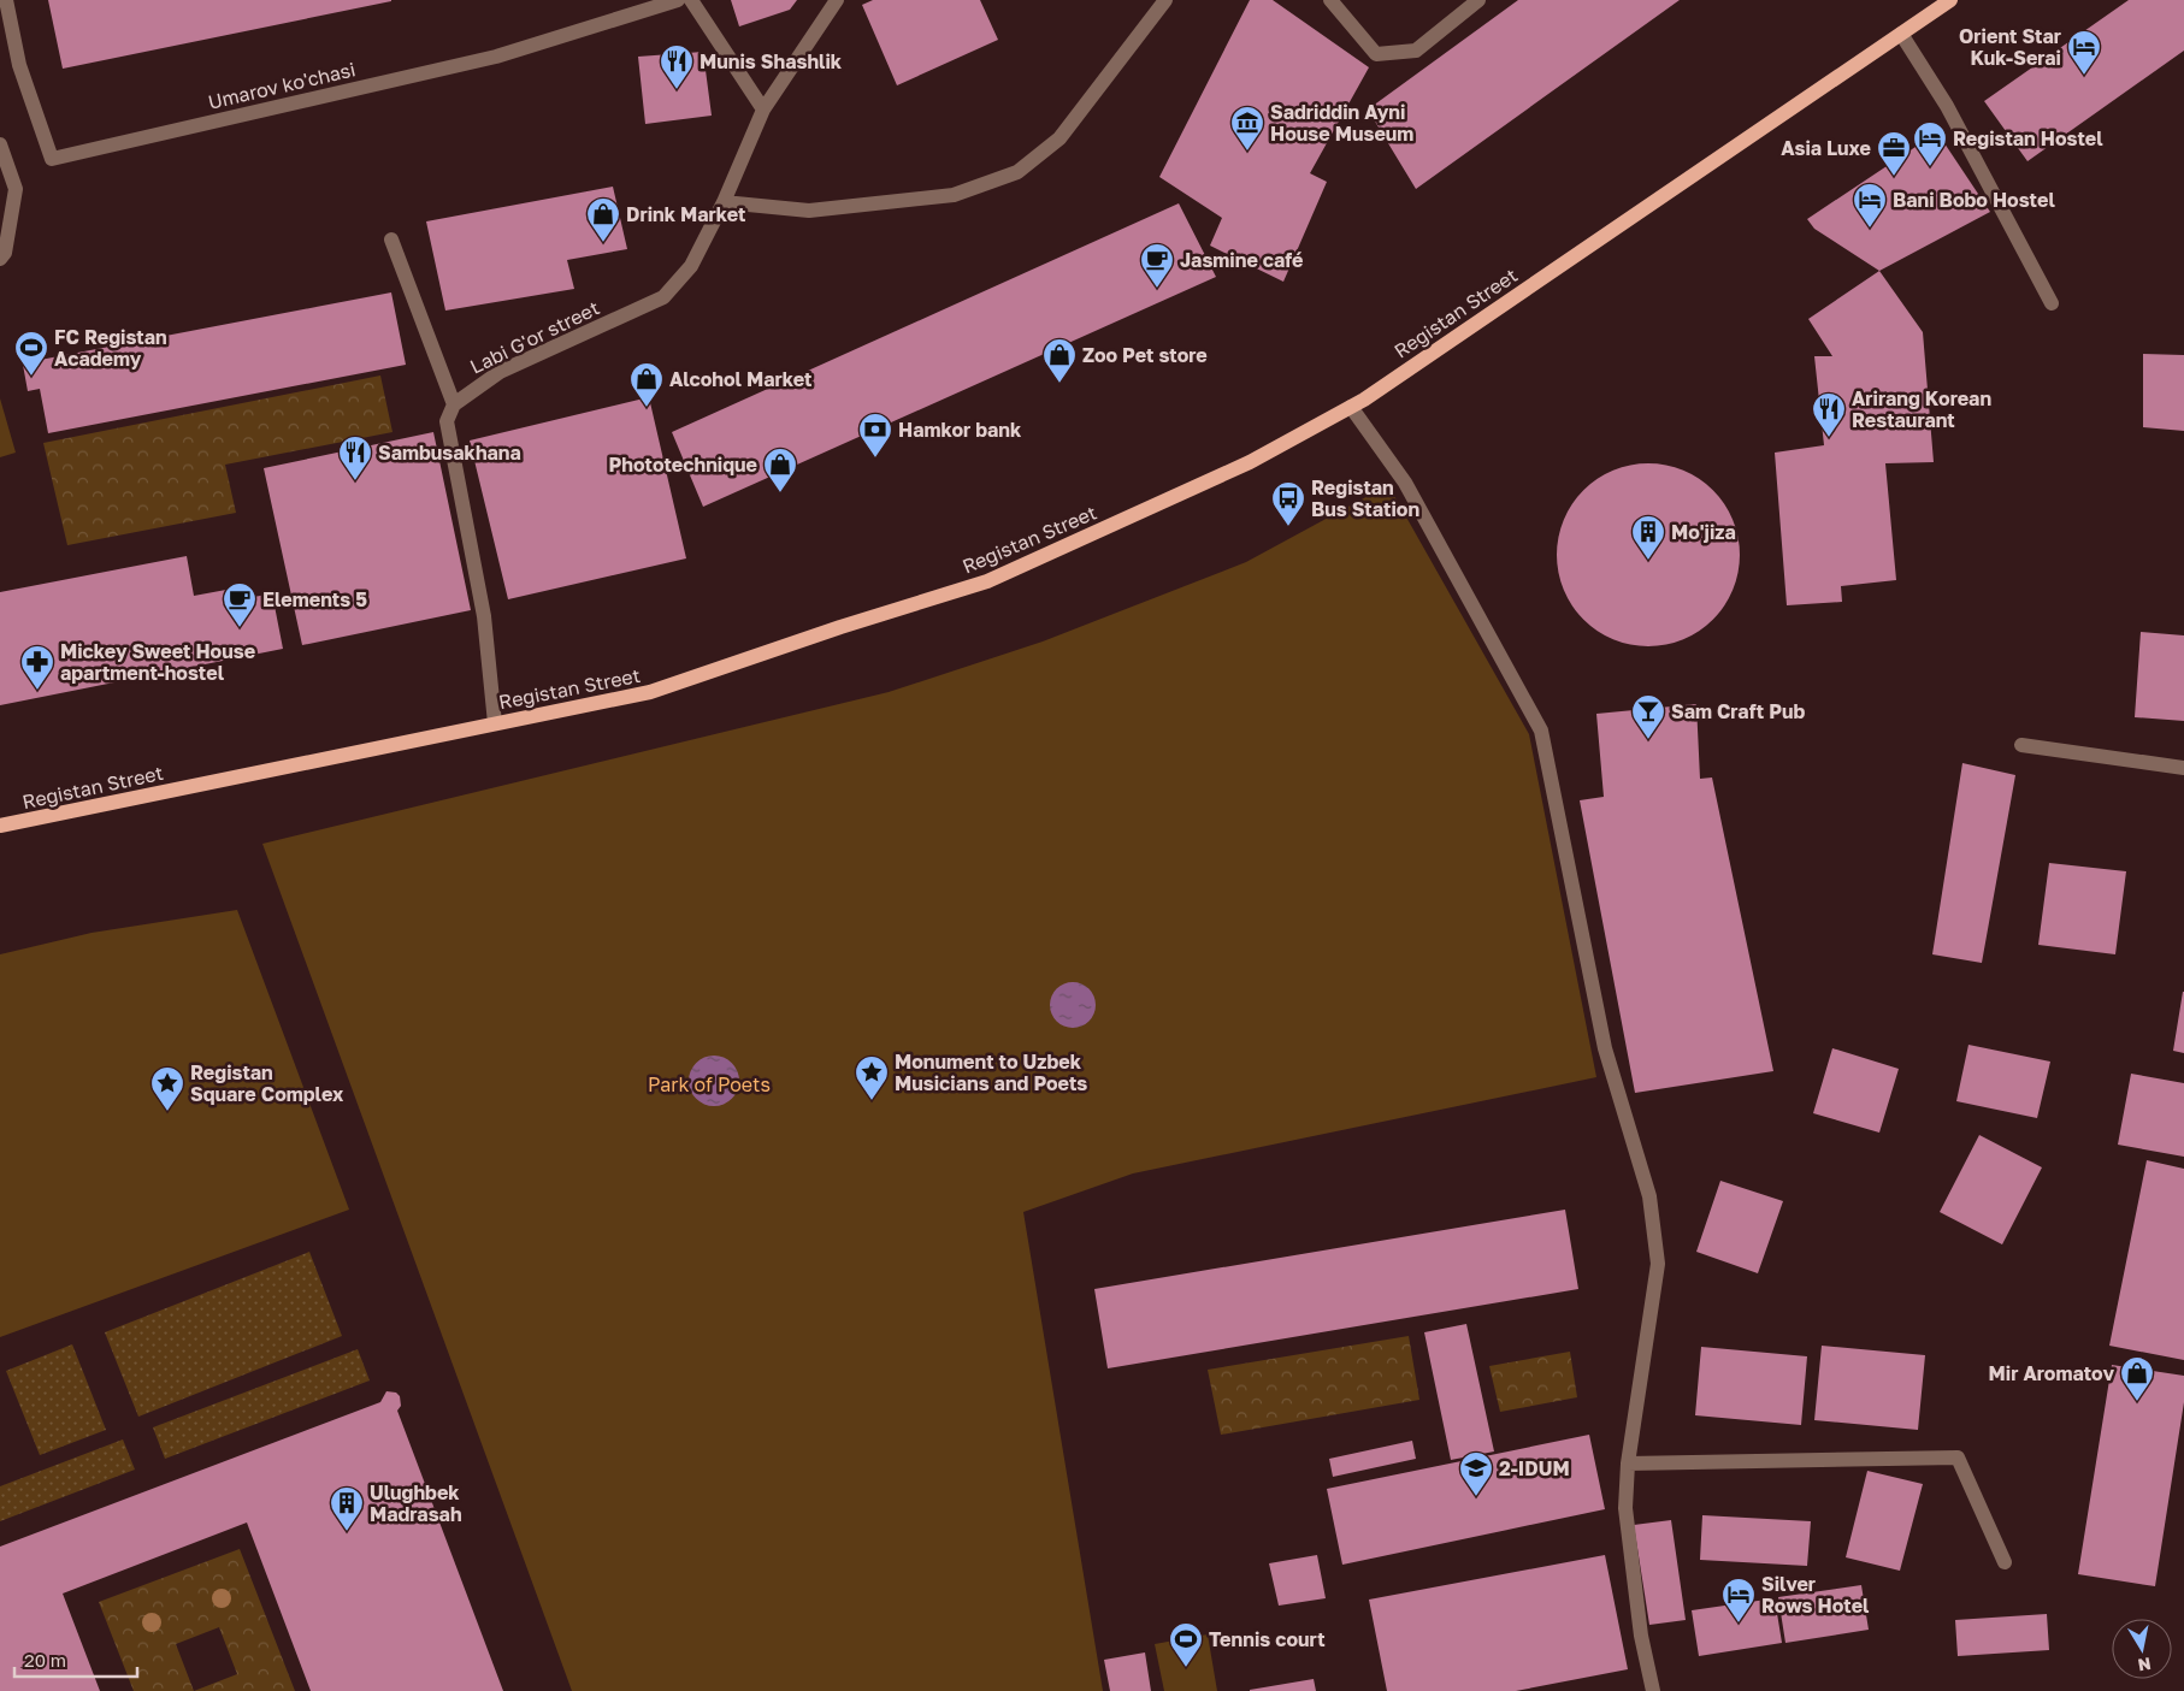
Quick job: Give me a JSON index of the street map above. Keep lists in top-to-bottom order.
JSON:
{
  "streets": {
    "main road": ["Registan Street"],
    "street": ["Umarov ko'chasi", "Labi G'or street"]
  },
  "parks": ["Park of Poets"],
  "places": {
    "hotel": [
      "Orient Star Kuk-Serai",
      "Registan Hostel",
      "Bani Bobo Hostel",
      "Silver Rows Hotel"
    ],
    "restaurant": ["Munis Shashlik", "Arirang Korean Restaurant", "Sambusakhana"],
    "museum": ["Sadriddin Ayni House Museum"],
    "office": ["Asia Luxe"],
    "shop": [
      "Drink Market",
      "Zoo Pet store",
      "Alcohol Market",
      "Phototechnique",
      "Mir Aromatov"
    ],
    "cafe": ["Jasmine café", "Elements 5"],
    "sports": ["FC Registan Academy", "Tennis court"],
    "bank": ["Hamkor bank"],
    "bus stop": ["Registan Bus Station"],
    "building": ["Mo'jiza", "Ulughbek Madrasah"],
    "pharmacy": ["Mickey Sweet House apartment-hostel"],
    "bar": ["Sam Craft Pub"],
    "place": ["Monument to Uzbek Musicians and Poets", "Registan Square Complex"],
    "school or university": ["2-IDUM"]
  },
  "scale_bar": "20 m",
  "north": "bottom"
}
